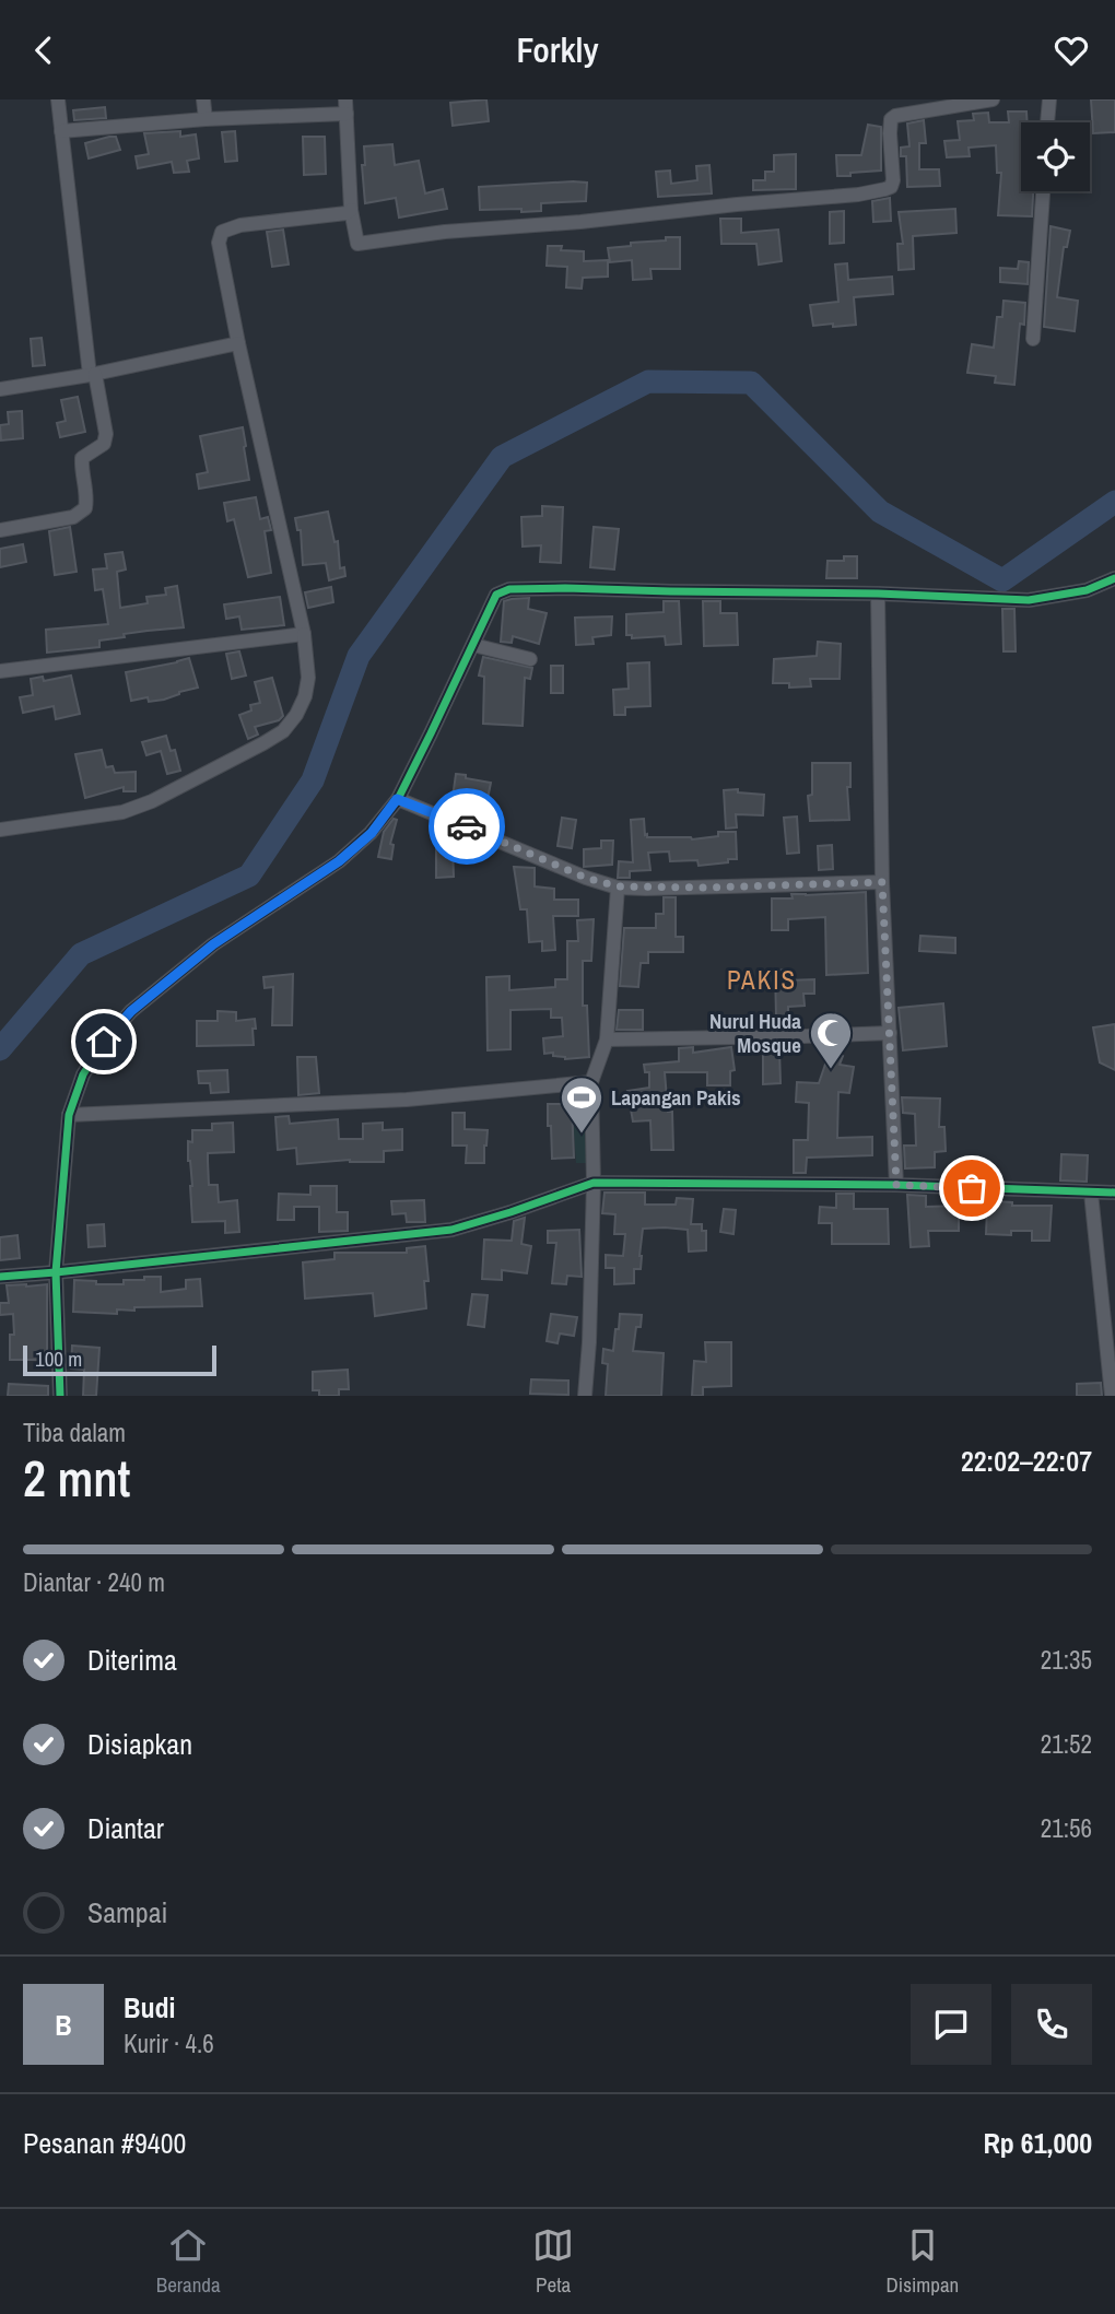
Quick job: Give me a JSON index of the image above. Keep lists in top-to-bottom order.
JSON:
{
  "districts": ["PAKIS"],
  "places": {
    "mosque": ["Nurul Huda Mosque"],
    "sports": ["Lapangan Pakis"]
  },
  "scale_bar": "100 m",
  "page": {
    "header": "Forkly",
    "scale": "100 m",
    "heading": ["2 mnt", "Tiba dalam", "22:02–22:07"],
    "panel": [
      "Budi",
      "Kurir · 4.6",
      "Pesanan #9400",
      "Rp 61,000"
    ],
    "bar": "Diantar · 240 m",
    "list": [
      ["Diterima", "21:35"],
      ["Disiapkan", "21:52"],
      ["Diantar", "21:56"],
      "Sampai"
    ],
    "round": "B",
    "tabs": ["Beranda", "Peta", "Disimpan"]
  }
}
